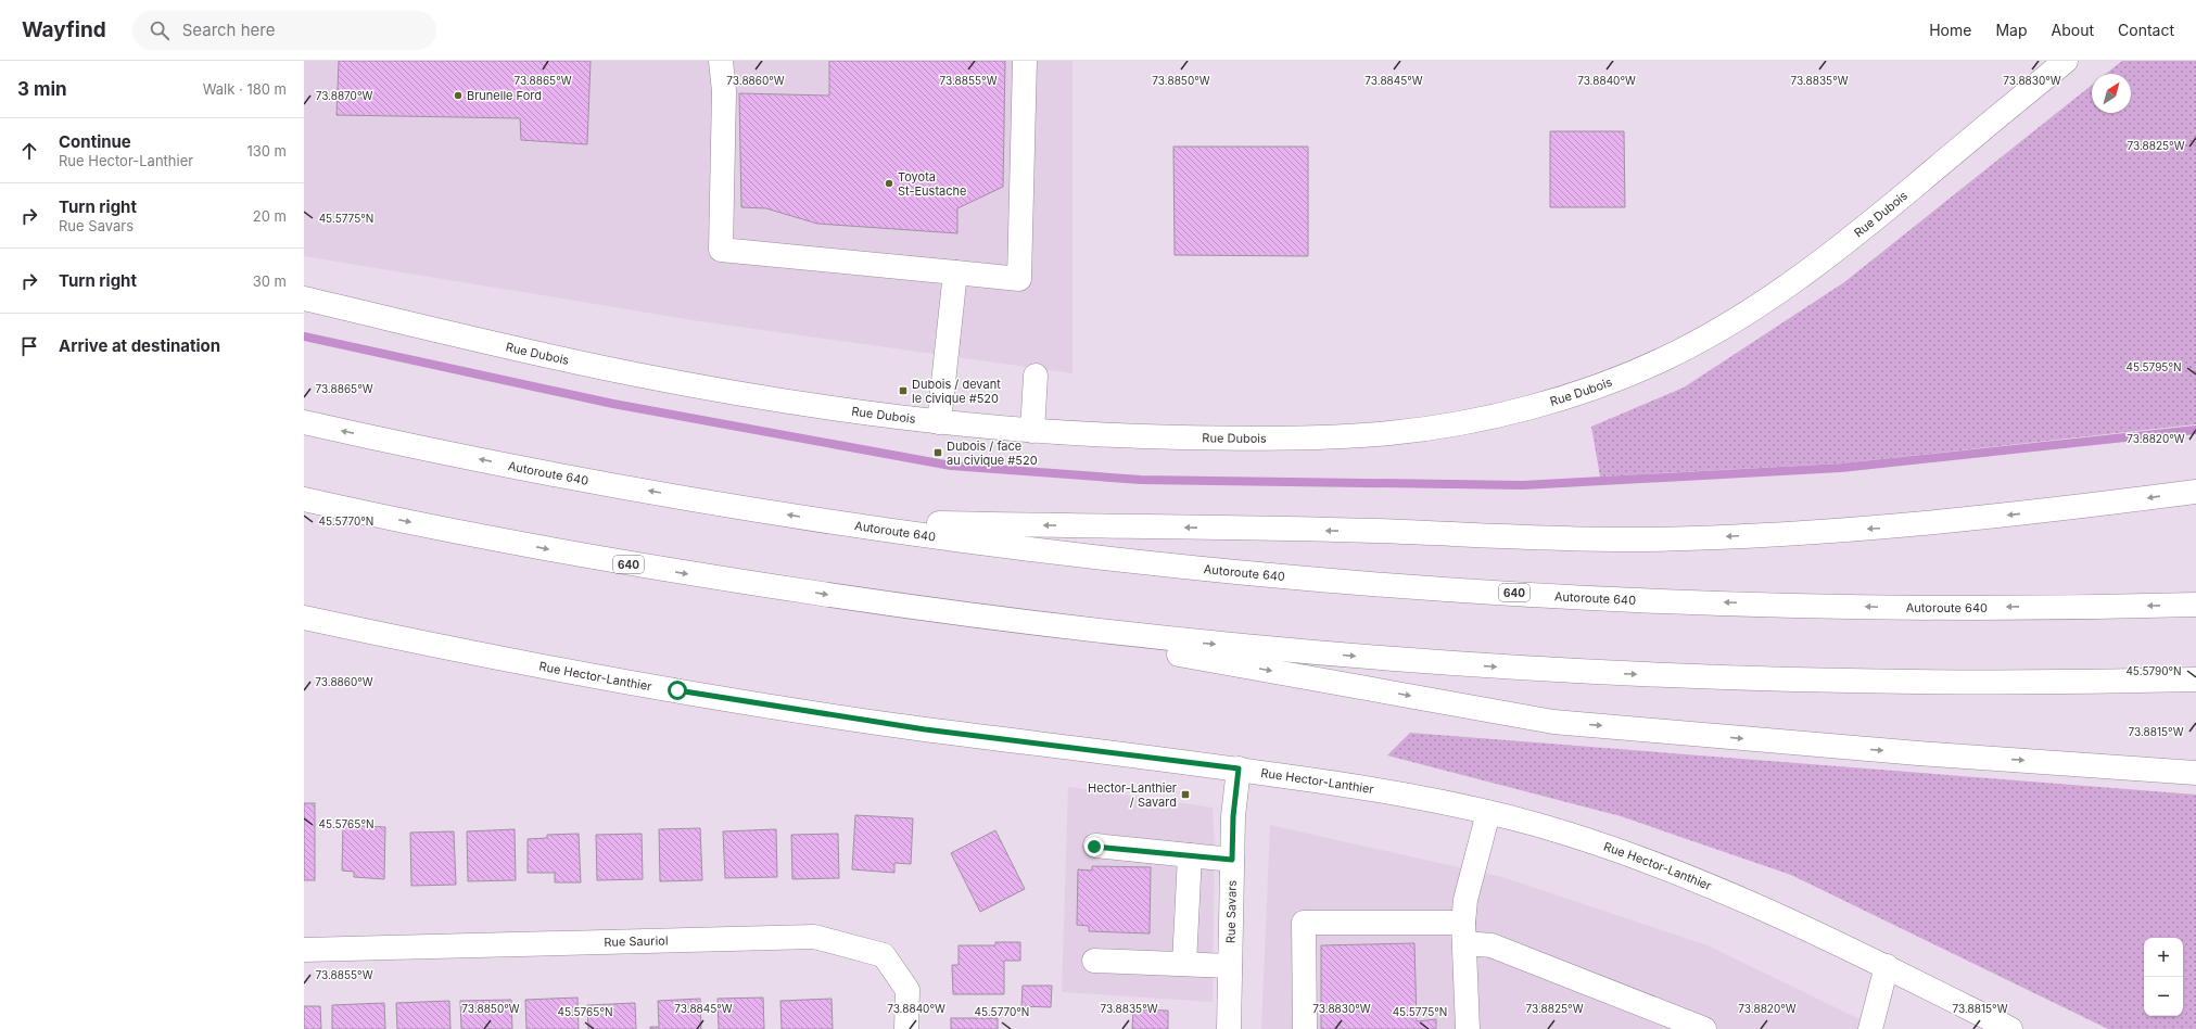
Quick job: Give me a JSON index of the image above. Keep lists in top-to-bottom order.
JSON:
{
  "streets": {
    "main road": [
      "Rue Dubois",
      "Autoroute 640",
      "640",
      "Rue Hector-Lanthier",
      "Rue Savars",
      "Rue Sauriol"
    ]
  },
  "crossings": [
    ["Rue Hector-Lanthier", "Rue Savars"]
  ],
  "places": {
    "other": ["Brunelle Ford", "Toyota St-Eustache"],
    "transit": ["Dubois / devant le civique #520", "Dubois / face au civique #520", "Hector-Lanthier / Savard"]
  },
  "north": "top right",
  "page": {
    "header": "Wayfind",
    "search": "Search here",
    "nav": [
      "Home",
      "Map",
      "About",
      "Contact"
    ],
    "heading": ["3 min", "Walk · 180 m"],
    "list": [
      ["Continue", "Rue Hector-Lanthier", "130 m"],
      ["Turn right", "Rue Savars", "20 m"],
      ["Turn right", "30 m"],
      "Arrive at destination"
    ],
    "map_buttons": ["+", "−"]
  },
  "coordinates": [
    "73.8865°W",
    "73.8860°W",
    "73.8855°W",
    "73.8850°W",
    "73.8845°W",
    "73.8840°W",
    "73.8835°W",
    "73.8830°W",
    "73.8870°W",
    "73.8825°W",
    "45.5775°N",
    "45.5795°N",
    "73.8820°W",
    "45.5770°N",
    "45.5790°N",
    "73.8815°W",
    "45.5765°N"
  ]
}
